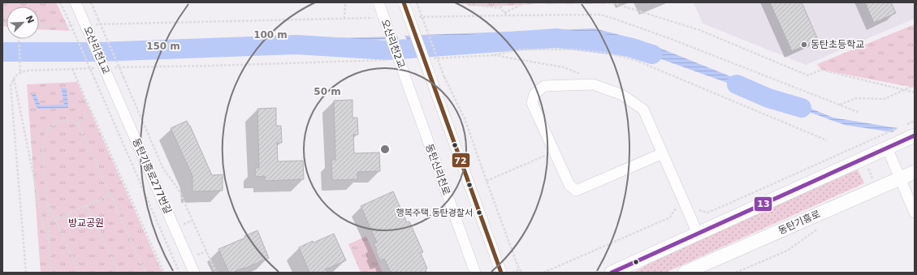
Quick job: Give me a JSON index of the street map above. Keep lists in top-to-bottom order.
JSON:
{
  "streets": {
    "main road": ["동탄기흥로"],
    "street": [
      "오산리천2교",
      "오산리천1교",
      "동탄신리천로",
      "동탄기흥로277번길"
    ]
  },
  "crossings": [
    ["오산리천2교", "동탄신리천로"],
    ["오산리천1교", "동탄기흥로277번길"]
  ],
  "parks": ["방교공원"],
  "places": ["동탄초등학교", "행복주택.동탄경찰서"],
  "lines": ["transit line 72", "transit line 13"],
  "north": "top right",
  "rings": ["100 m", "150 m", "50 m"]
}
